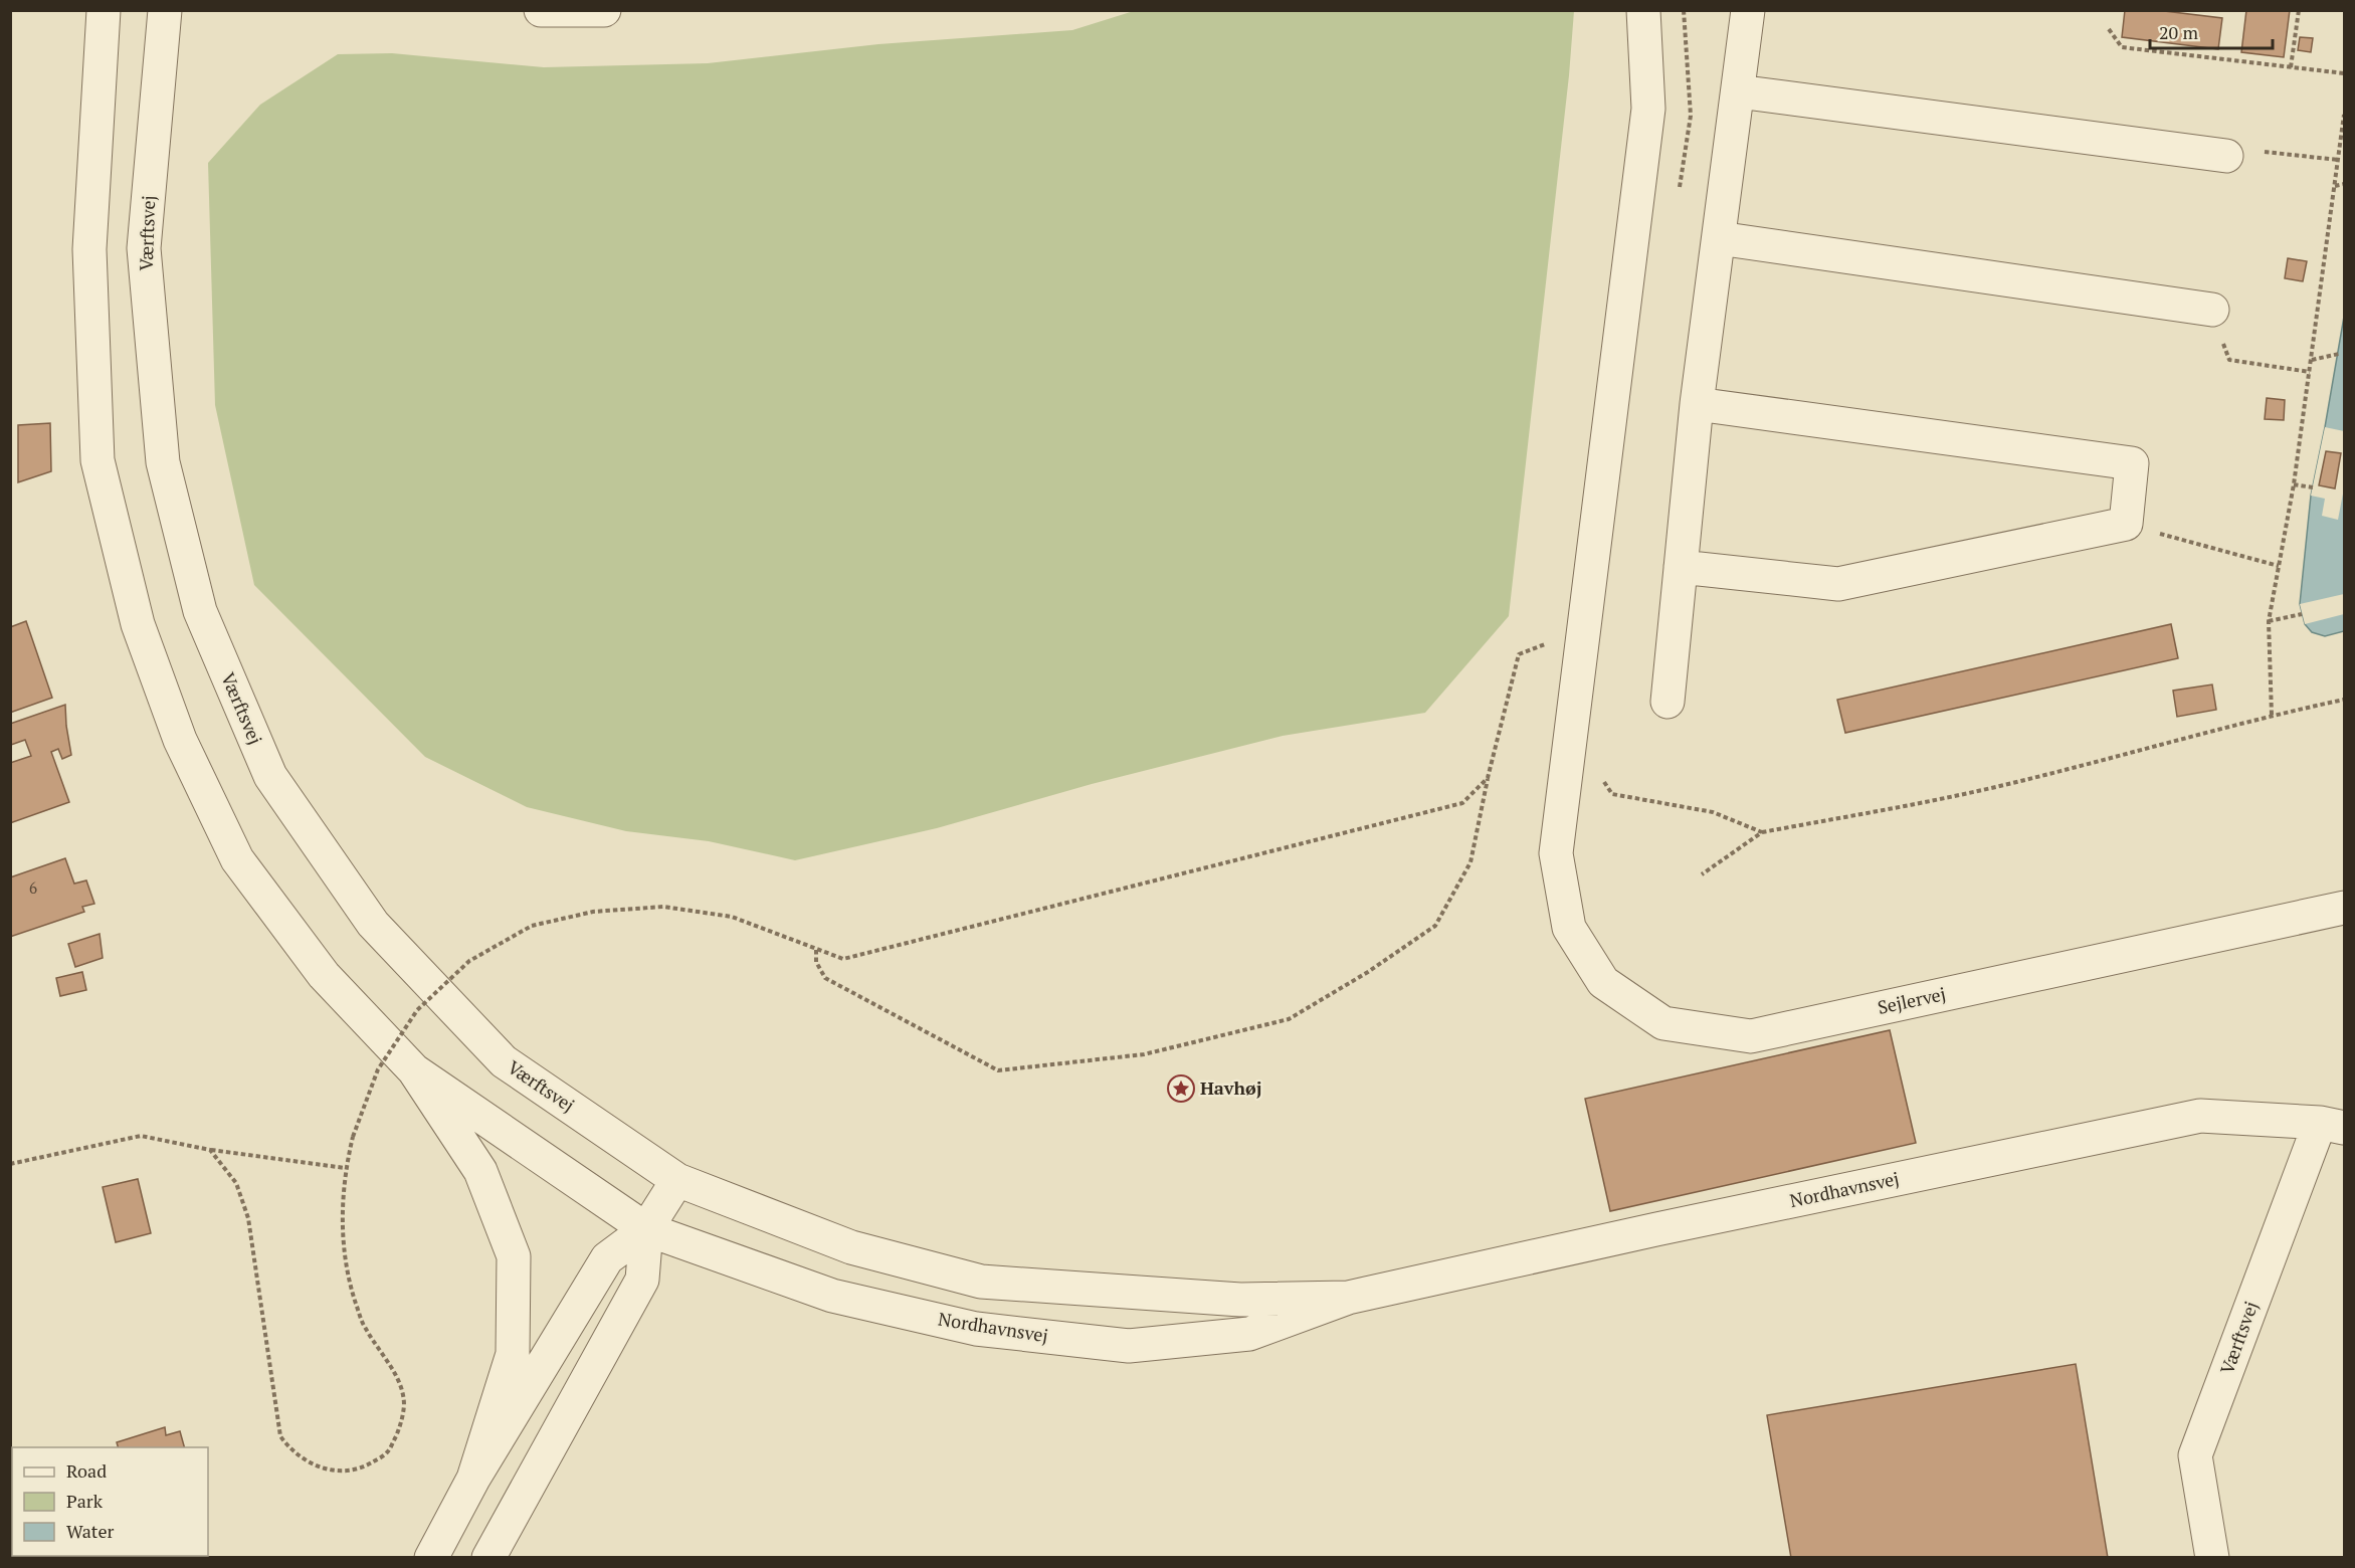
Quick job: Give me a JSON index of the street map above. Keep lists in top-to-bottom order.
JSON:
{
  "streets": {
    "street": ["Værftsvej", "Sejlervej", "Nordhavnsvej"]
  },
  "crossings": [
    ["Værftsvej", "Nordhavnsvej"]
  ],
  "places": {
    "place": ["Havhøj"]
  },
  "house_numbers": ["6"],
  "legend": ["Road", "Park", "Water"],
  "scale_bar": "20 m"
}
